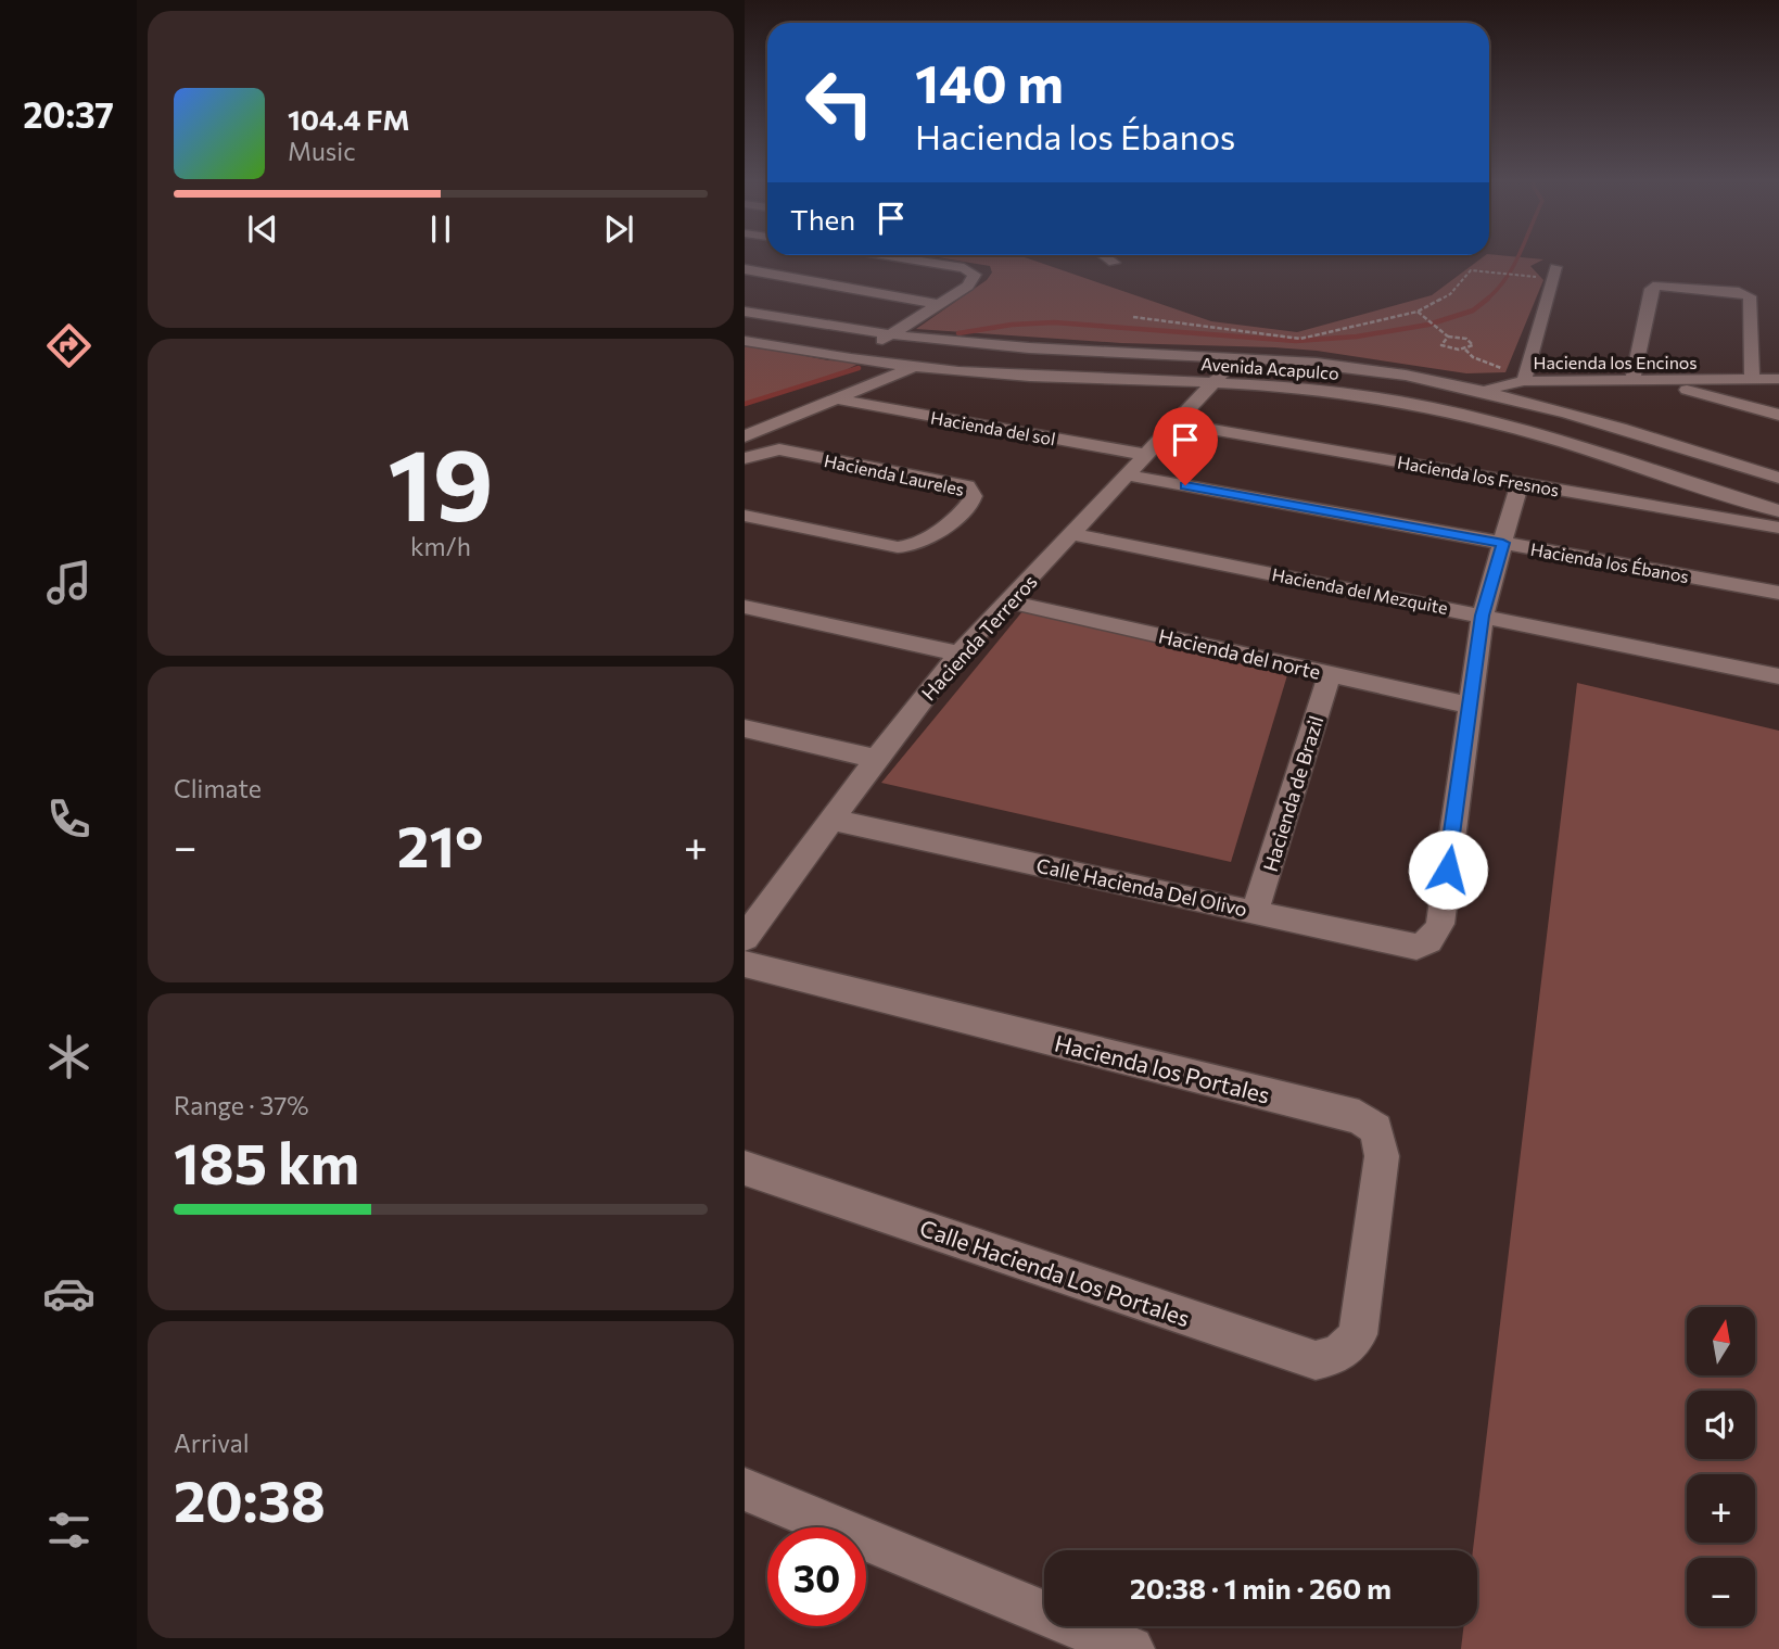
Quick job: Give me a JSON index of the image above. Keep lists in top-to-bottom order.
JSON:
{
  "streets": {
    "street": [
      "Hacienda los Encinos",
      "Avenida Acapulco",
      "Hacienda del sol",
      "Hacienda Laureles",
      "Hacienda los Fresnos",
      "Hacienda los Ébanos",
      "Hacienda del Mezquite",
      "Hacienda Terreros",
      "Hacienda del norte",
      "Hacienda de Brazil",
      "Calle Hacienda Del Olivo",
      "Hacienda los Portales",
      "Calle Hacienda Los Portales"
    ]
  },
  "crossings": [
    ["Hacienda los Encinos", "Avenida Acapulco"],
    ["Avenida Acapulco", "Hacienda Terreros"],
    ["Hacienda del sol", "Hacienda Terreros"],
    ["Hacienda los Fresnos", "Hacienda Terreros"],
    ["Hacienda los Ébanos", "Hacienda Terreros"],
    ["Hacienda del Mezquite", "Hacienda Terreros"],
    ["Hacienda Terreros", "Hacienda del norte"],
    ["Hacienda Terreros", "Calle Hacienda Del Olivo"],
    ["Hacienda del norte", "Hacienda de Brazil"],
    ["Hacienda del norte", "Calle Hacienda Del Olivo"],
    ["Hacienda de Brazil", "Calle Hacienda Del Olivo"],
    ["Hacienda los Portales", "Calle Hacienda Los Portales"]
  ],
  "north": "top",
  "page": {
    "tabs": "20:37",
    "turn": ["140 m", "Hacienda los Ébanos"],
    "song": ["104.4 FM", "Music"],
    "then": "Then",
    "tile": [
      ["19", "km/h"],
      "Climate",
      ["Range · 37%", "185 km"],
      ["Arrival", "20:38"]
    ],
    "heat": ["−", "21°", "+"],
    "map_buttons": ["+", "−"],
    "limit": "30",
    "trip": "20:38 · 1 min · 260 m"
  }
}
